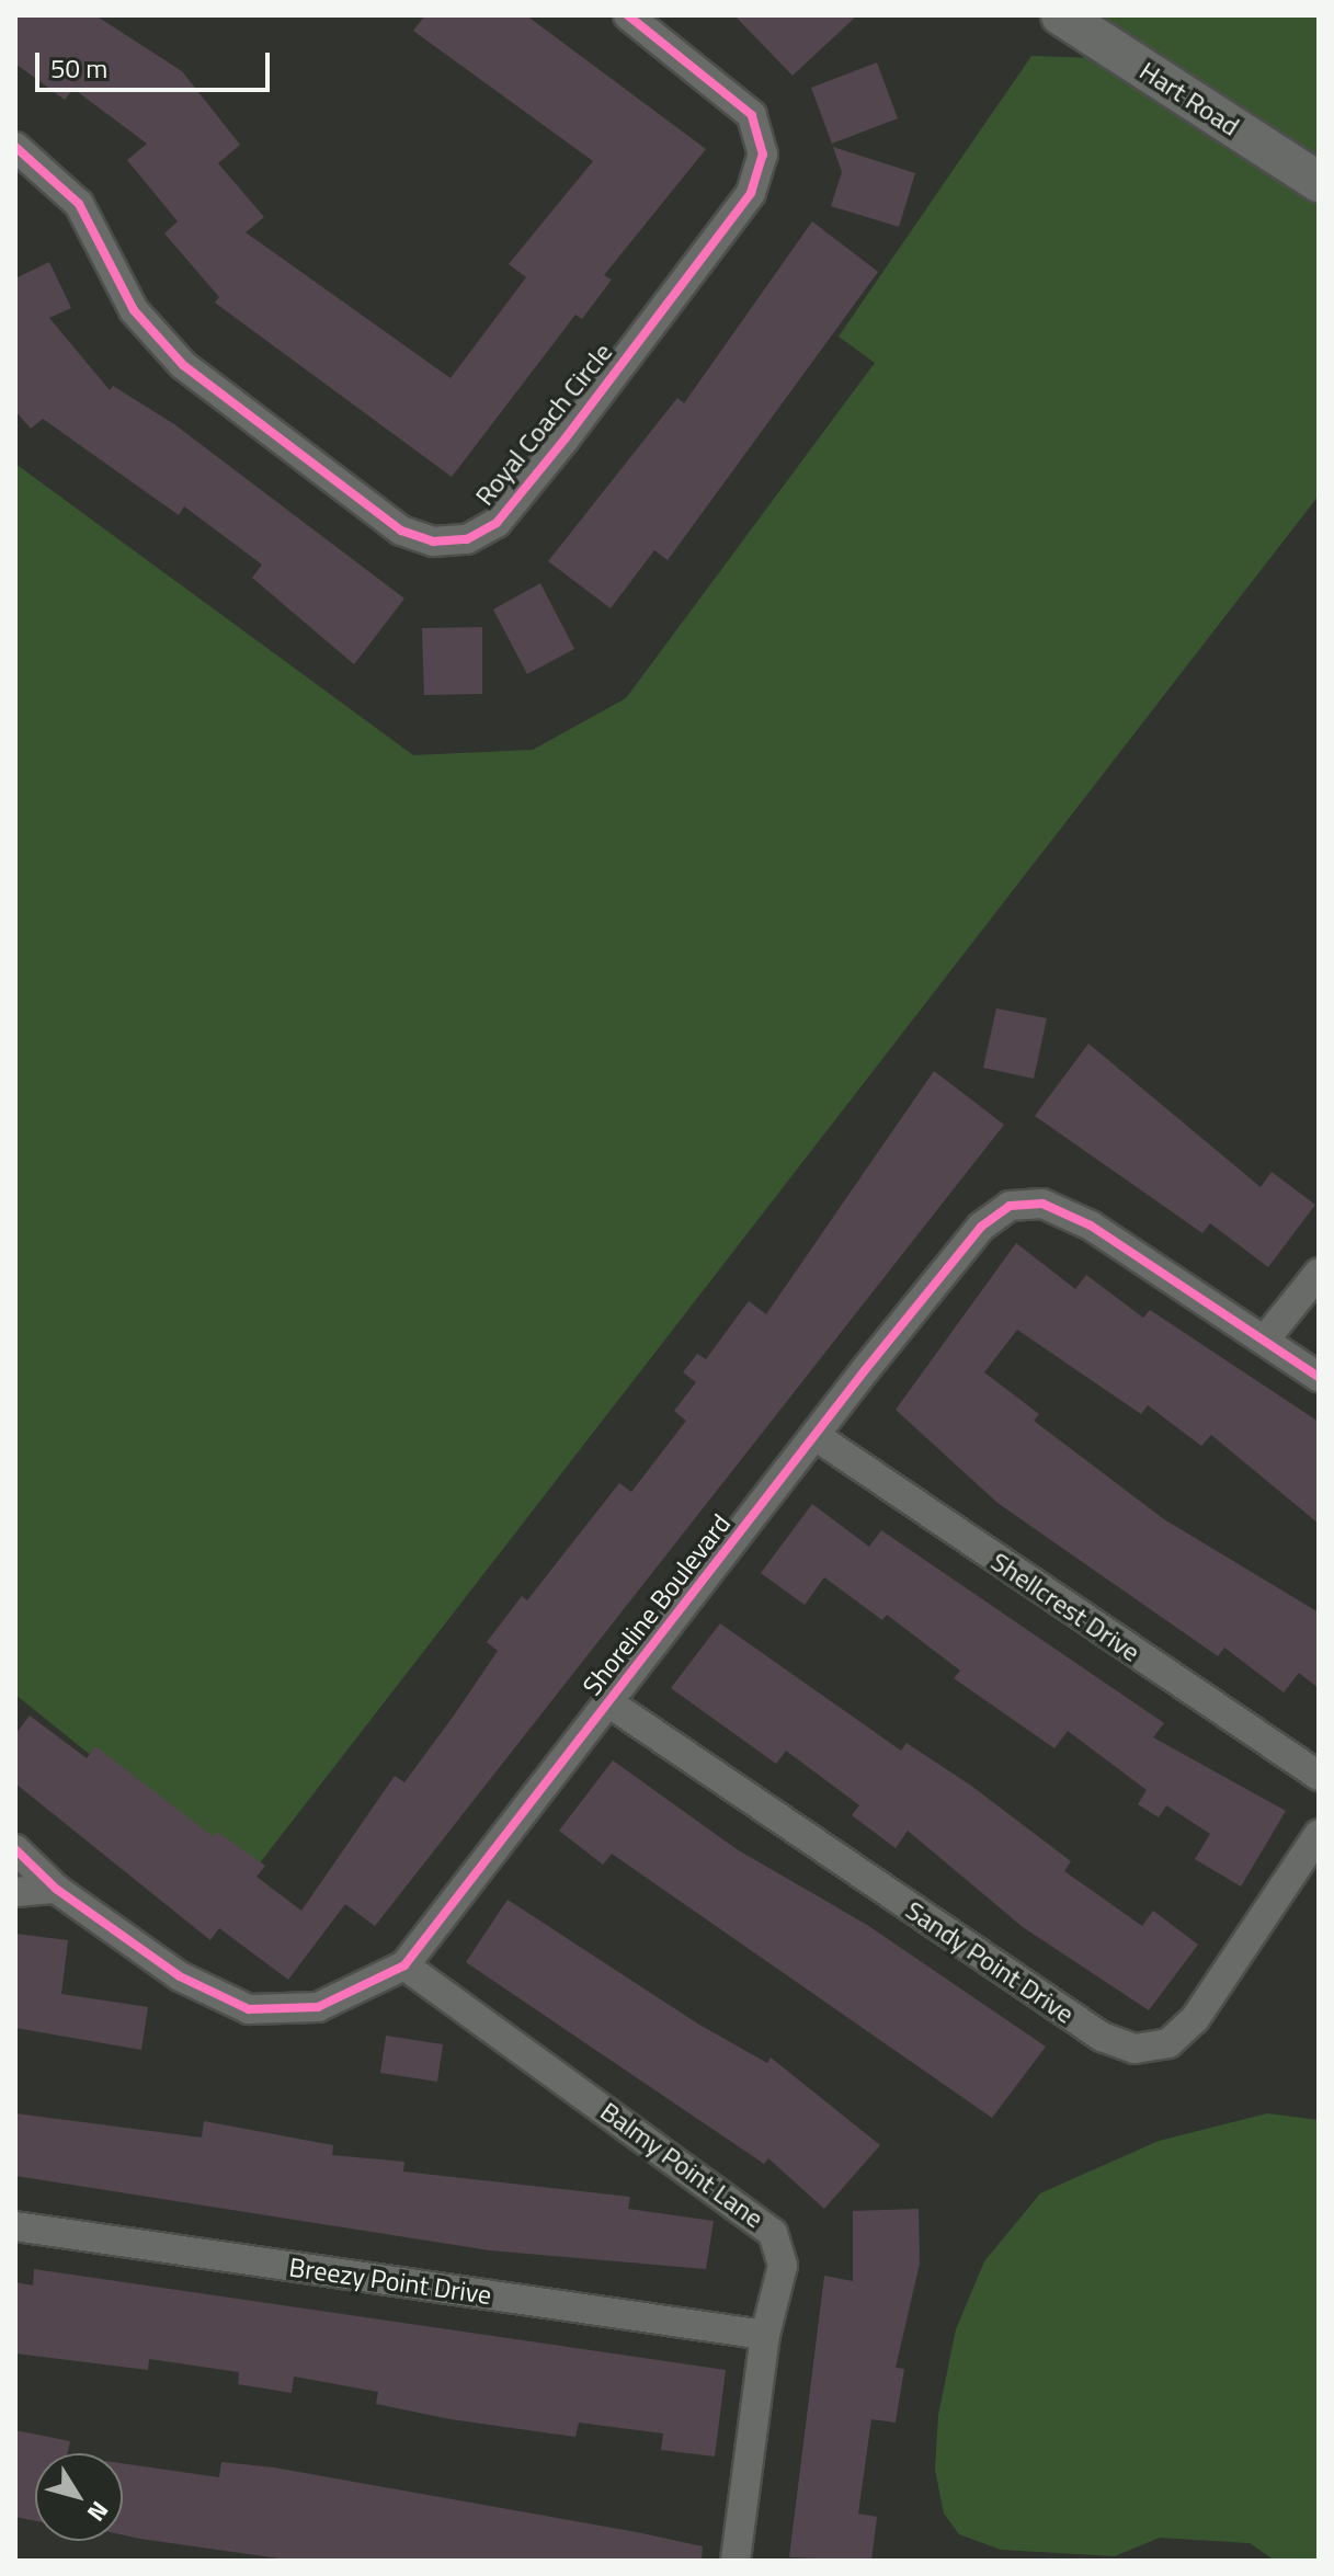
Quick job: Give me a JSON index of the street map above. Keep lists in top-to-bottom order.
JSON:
{
  "streets": {
    "street": [
      "Hart Road",
      "Royal Coach Circle",
      "Shoreline Boulevard",
      "Shellcrest Drive",
      "Sandy Point Drive",
      "Balmy Point Lane",
      "Breezy Point Drive"
    ]
  },
  "crossings": [
    ["Shoreline Boulevard", "Shellcrest Drive"],
    ["Shoreline Boulevard", "Sandy Point Drive"],
    ["Shoreline Boulevard", "Balmy Point Lane"],
    ["Balmy Point Lane", "Breezy Point Drive"]
  ],
  "scale_bar": "50 m",
  "north": "bottom right"
}
